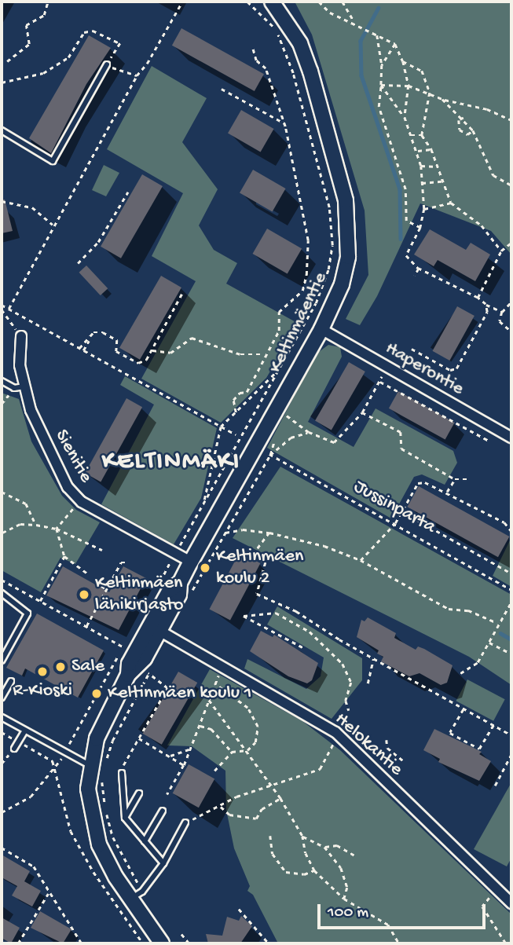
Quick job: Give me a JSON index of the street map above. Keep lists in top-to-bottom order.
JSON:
{
  "streets": {
    "main road": ["Keltinmäentie"],
    "street": ["Haperontie", "Sienitie", "Helokantie"],
    "path": ["Jussinparta"]
  },
  "crossings": [
    ["Keltinmäentie", "Haperontie"],
    ["Keltinmäentie", "Sienitie"],
    ["Keltinmäentie", "Helokantie"]
  ],
  "districts": ["KELTINMÄKI"],
  "places": [
    "Keltinmäen koulu 2",
    "Keltinmäen lähikirjasto",
    "Sale",
    "R-Kioski",
    "Keltinmäen koulu 1"
  ],
  "scale_bar": "100 m"
}
